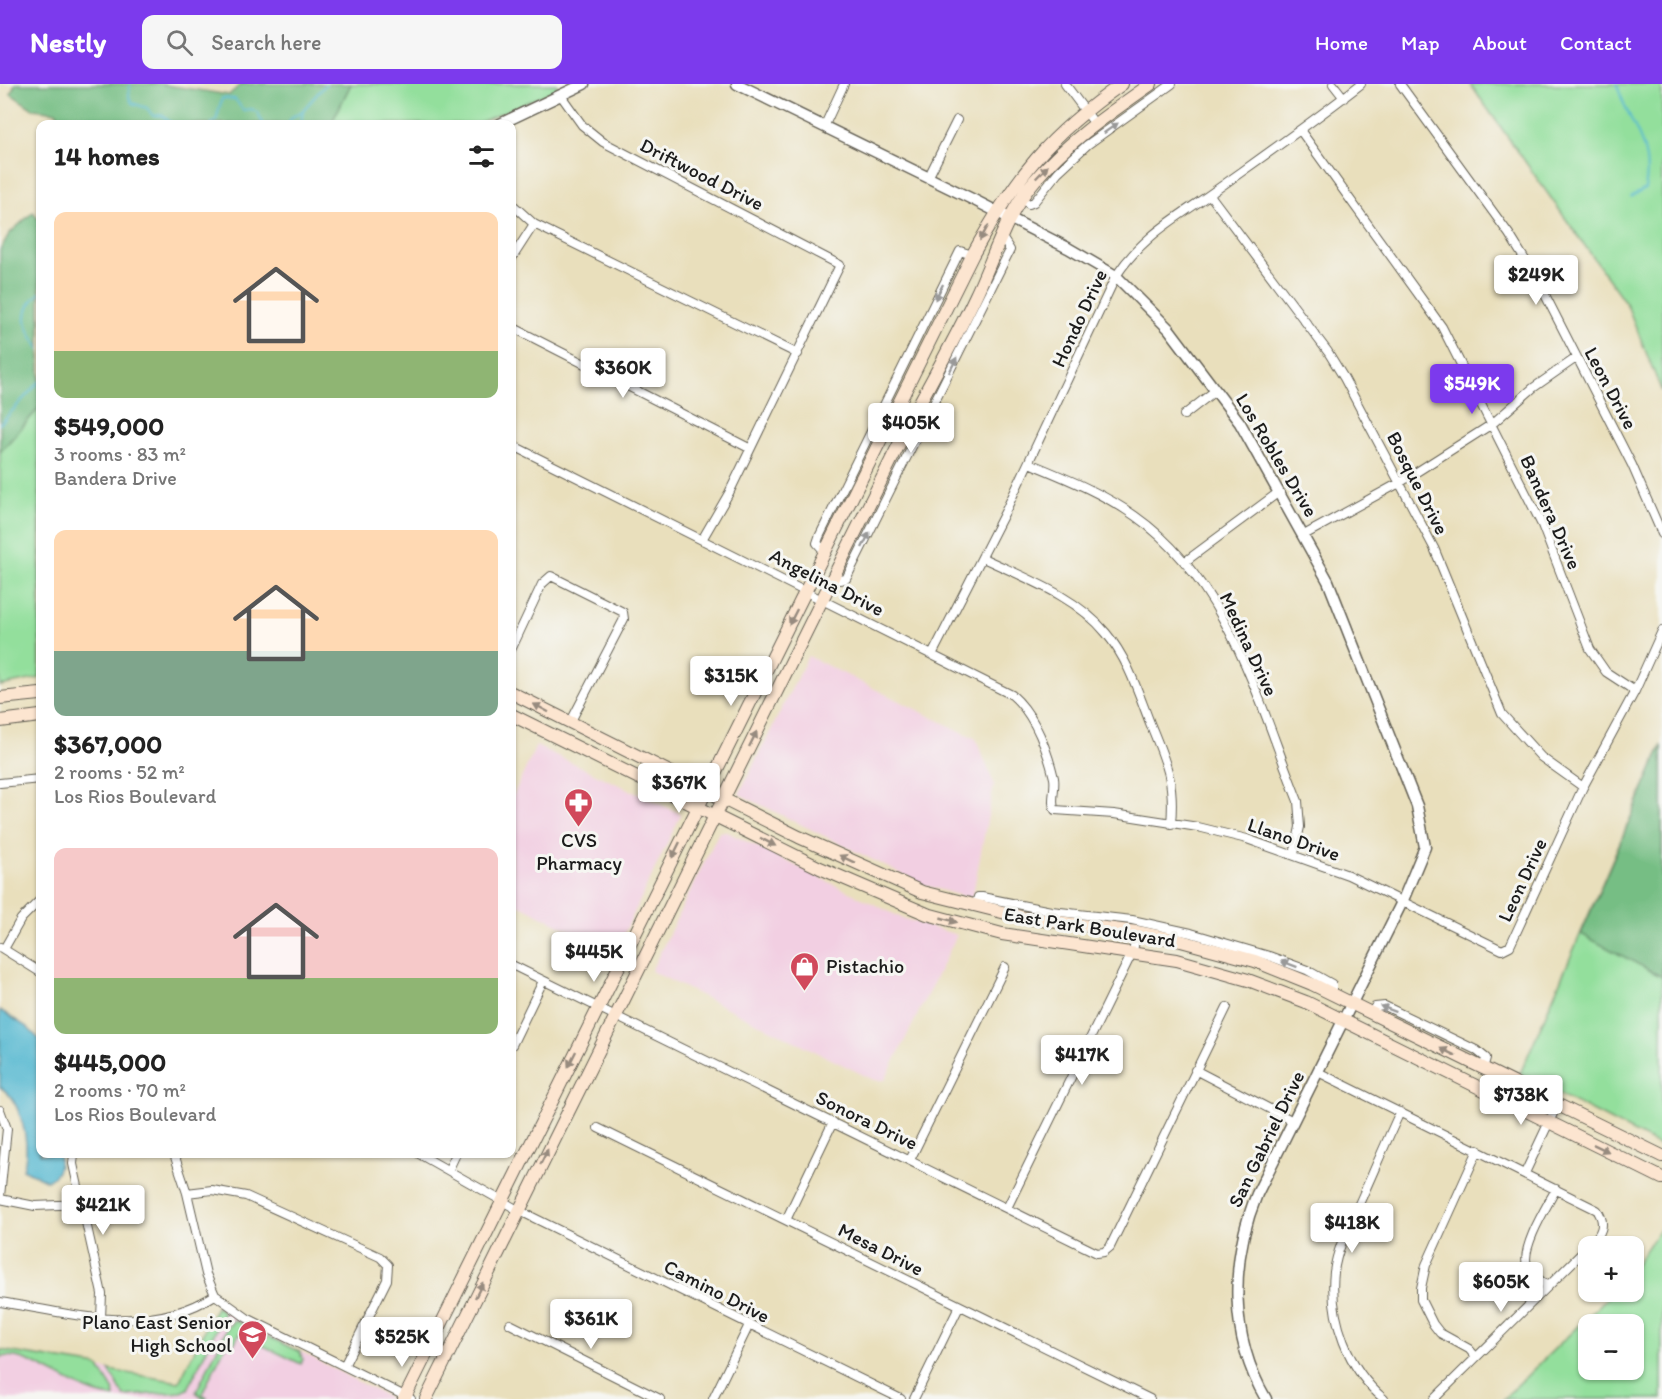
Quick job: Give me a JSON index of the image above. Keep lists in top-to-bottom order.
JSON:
{
  "streets": {
    "main road": ["East Park Boulevard"],
    "street": [
      "Driftwood Drive",
      "Hondo Drive",
      "Leon Drive",
      "Los Robles Drive",
      "Bosque Drive",
      "Bandera Drive",
      "Angelina Drive",
      "Medina Drive",
      "Llano Drive",
      "Sonora Drive",
      "San Gabriel Drive",
      "Mesa Drive",
      "Camino Drive"
    ]
  },
  "crossings": [
    ["Hondo Drive", "Los Robles Drive"],
    ["Hondo Drive", "Bosque Drive"],
    ["Hondo Drive", "Bandera Drive"],
    ["Hondo Drive", "Angelina Drive"],
    ["Hondo Drive", "Medina Drive"],
    ["Leon Drive", "Bosque Drive"],
    ["Leon Drive", "Bandera Drive"],
    ["Leon Drive", "Llano Drive"],
    ["Los Robles Drive", "Llano Drive"],
    ["Los Robles Drive", "East Park Boulevard"],
    ["Los Robles Drive", "San Gabriel Drive"],
    ["Angelina Drive", "Llano Drive"],
    ["Medina Drive", "Llano Drive"],
    ["East Park Boulevard", "San Gabriel Drive"]
  ],
  "places": {
    "pharmacy": ["CVS Pharmacy"],
    "shop": ["Pistachio"],
    "school or university": ["Plano East Senior High School"]
  },
  "page": {
    "header": "Nestly",
    "search": "Search here",
    "nav": [
      "Home",
      "Map",
      "About",
      "Contact"
    ],
    "heading": "14 homes",
    "list": [
      {
        "name": "$549,000",
        "note": "3 rooms · 83 m² · Bandera Drive"
      },
      {
        "name": "$367,000",
        "note": "2 rooms · 52 m² · Los Rios Boulevard"
      },
      {
        "name": "$445,000",
        "note": "2 rooms · 70 m² · Los Rios Boulevard"
      }
    ],
    "price": [
      "$249K",
      "$360K",
      "$549K",
      "$405K",
      "$315K",
      "$367K",
      "$445K",
      "$417K",
      "$738K",
      "$421K",
      "$418K",
      "$605K",
      "$361K",
      "$525K"
    ],
    "map_buttons": ["+", "−"]
  }
}
